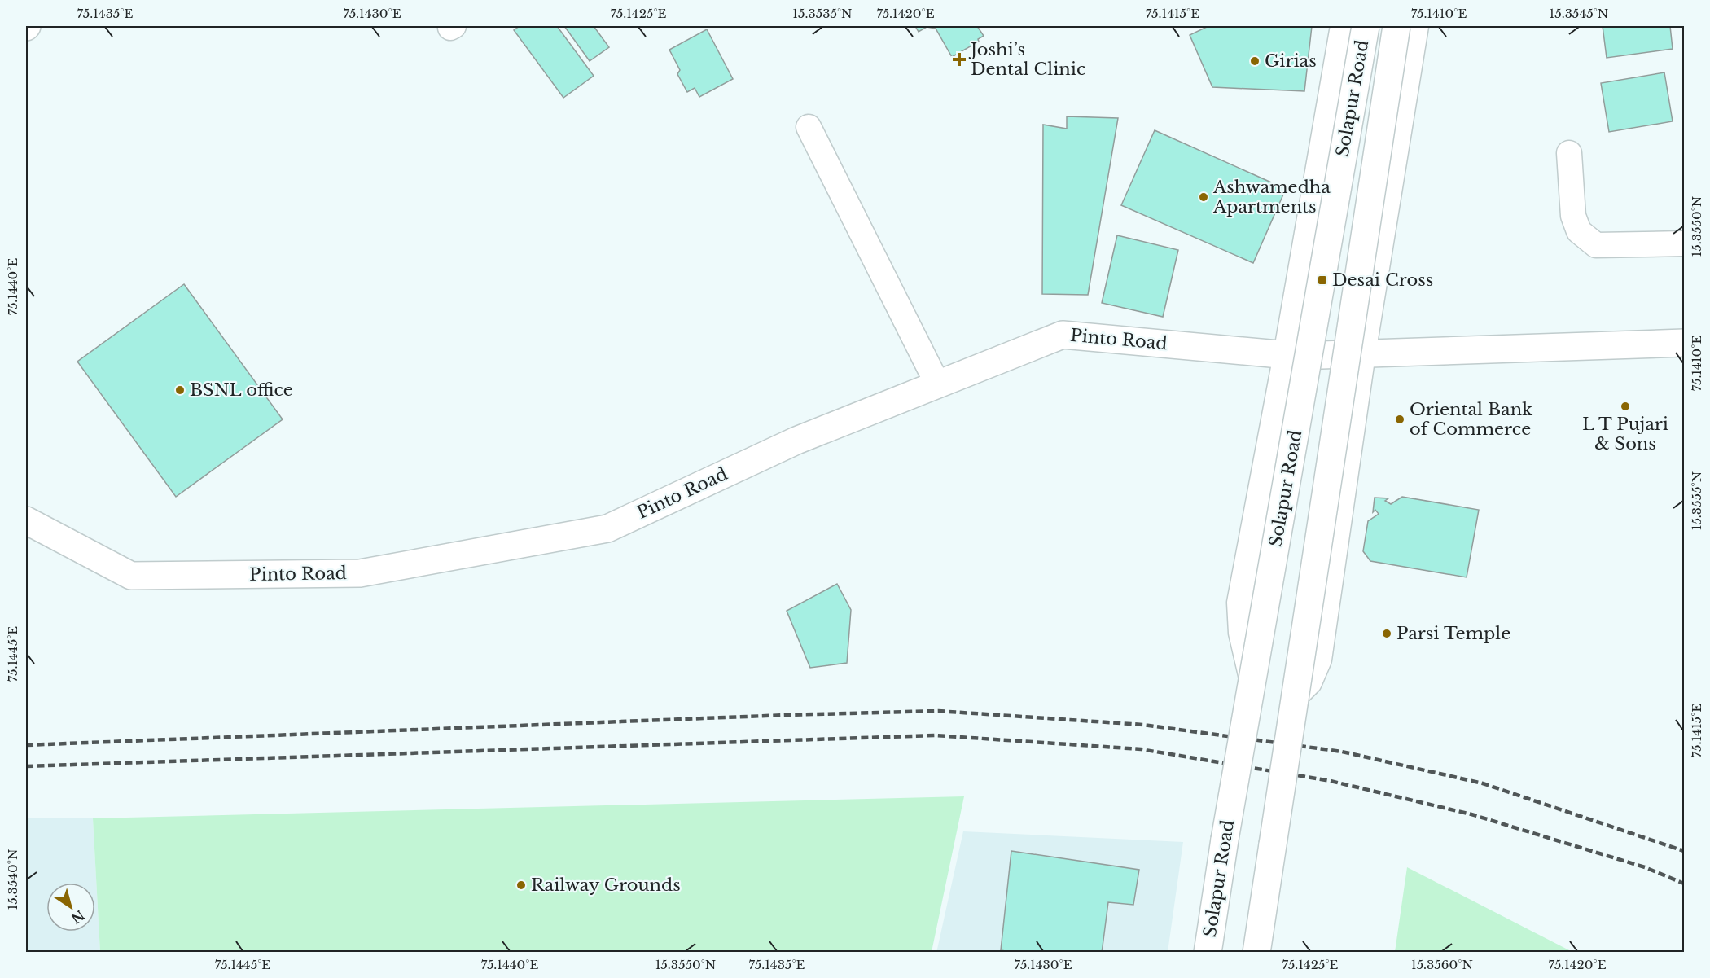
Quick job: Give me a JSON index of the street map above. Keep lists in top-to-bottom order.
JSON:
{
  "streets": {
    "main road": ["Solapur Road", "Pinto Road"]
  },
  "places": {
    "health": ["Joshi’s Dental Clinic"],
    "other": [
      "Girias",
      "Ashwamedha Apartments",
      "BSNL office",
      "L T Pujari & Sons",
      "Oriental Bank of Commerce",
      "Parsi Temple",
      "Railway Grounds"
    ],
    "transit": ["Desai Cross"]
  },
  "north": "bottom right",
  "coordinates": [
    "75.1435°E",
    "75.1430°E",
    "75.1425°E",
    "15.3535°N",
    "75.1420°E",
    "75.1415°E",
    "75.1410°E",
    "15.3545°N",
    "15.3550°N",
    "75.1440°E",
    "15.3555°N",
    "75.1445°E",
    "15.3540°N",
    "15.3560°N"
  ]
}
